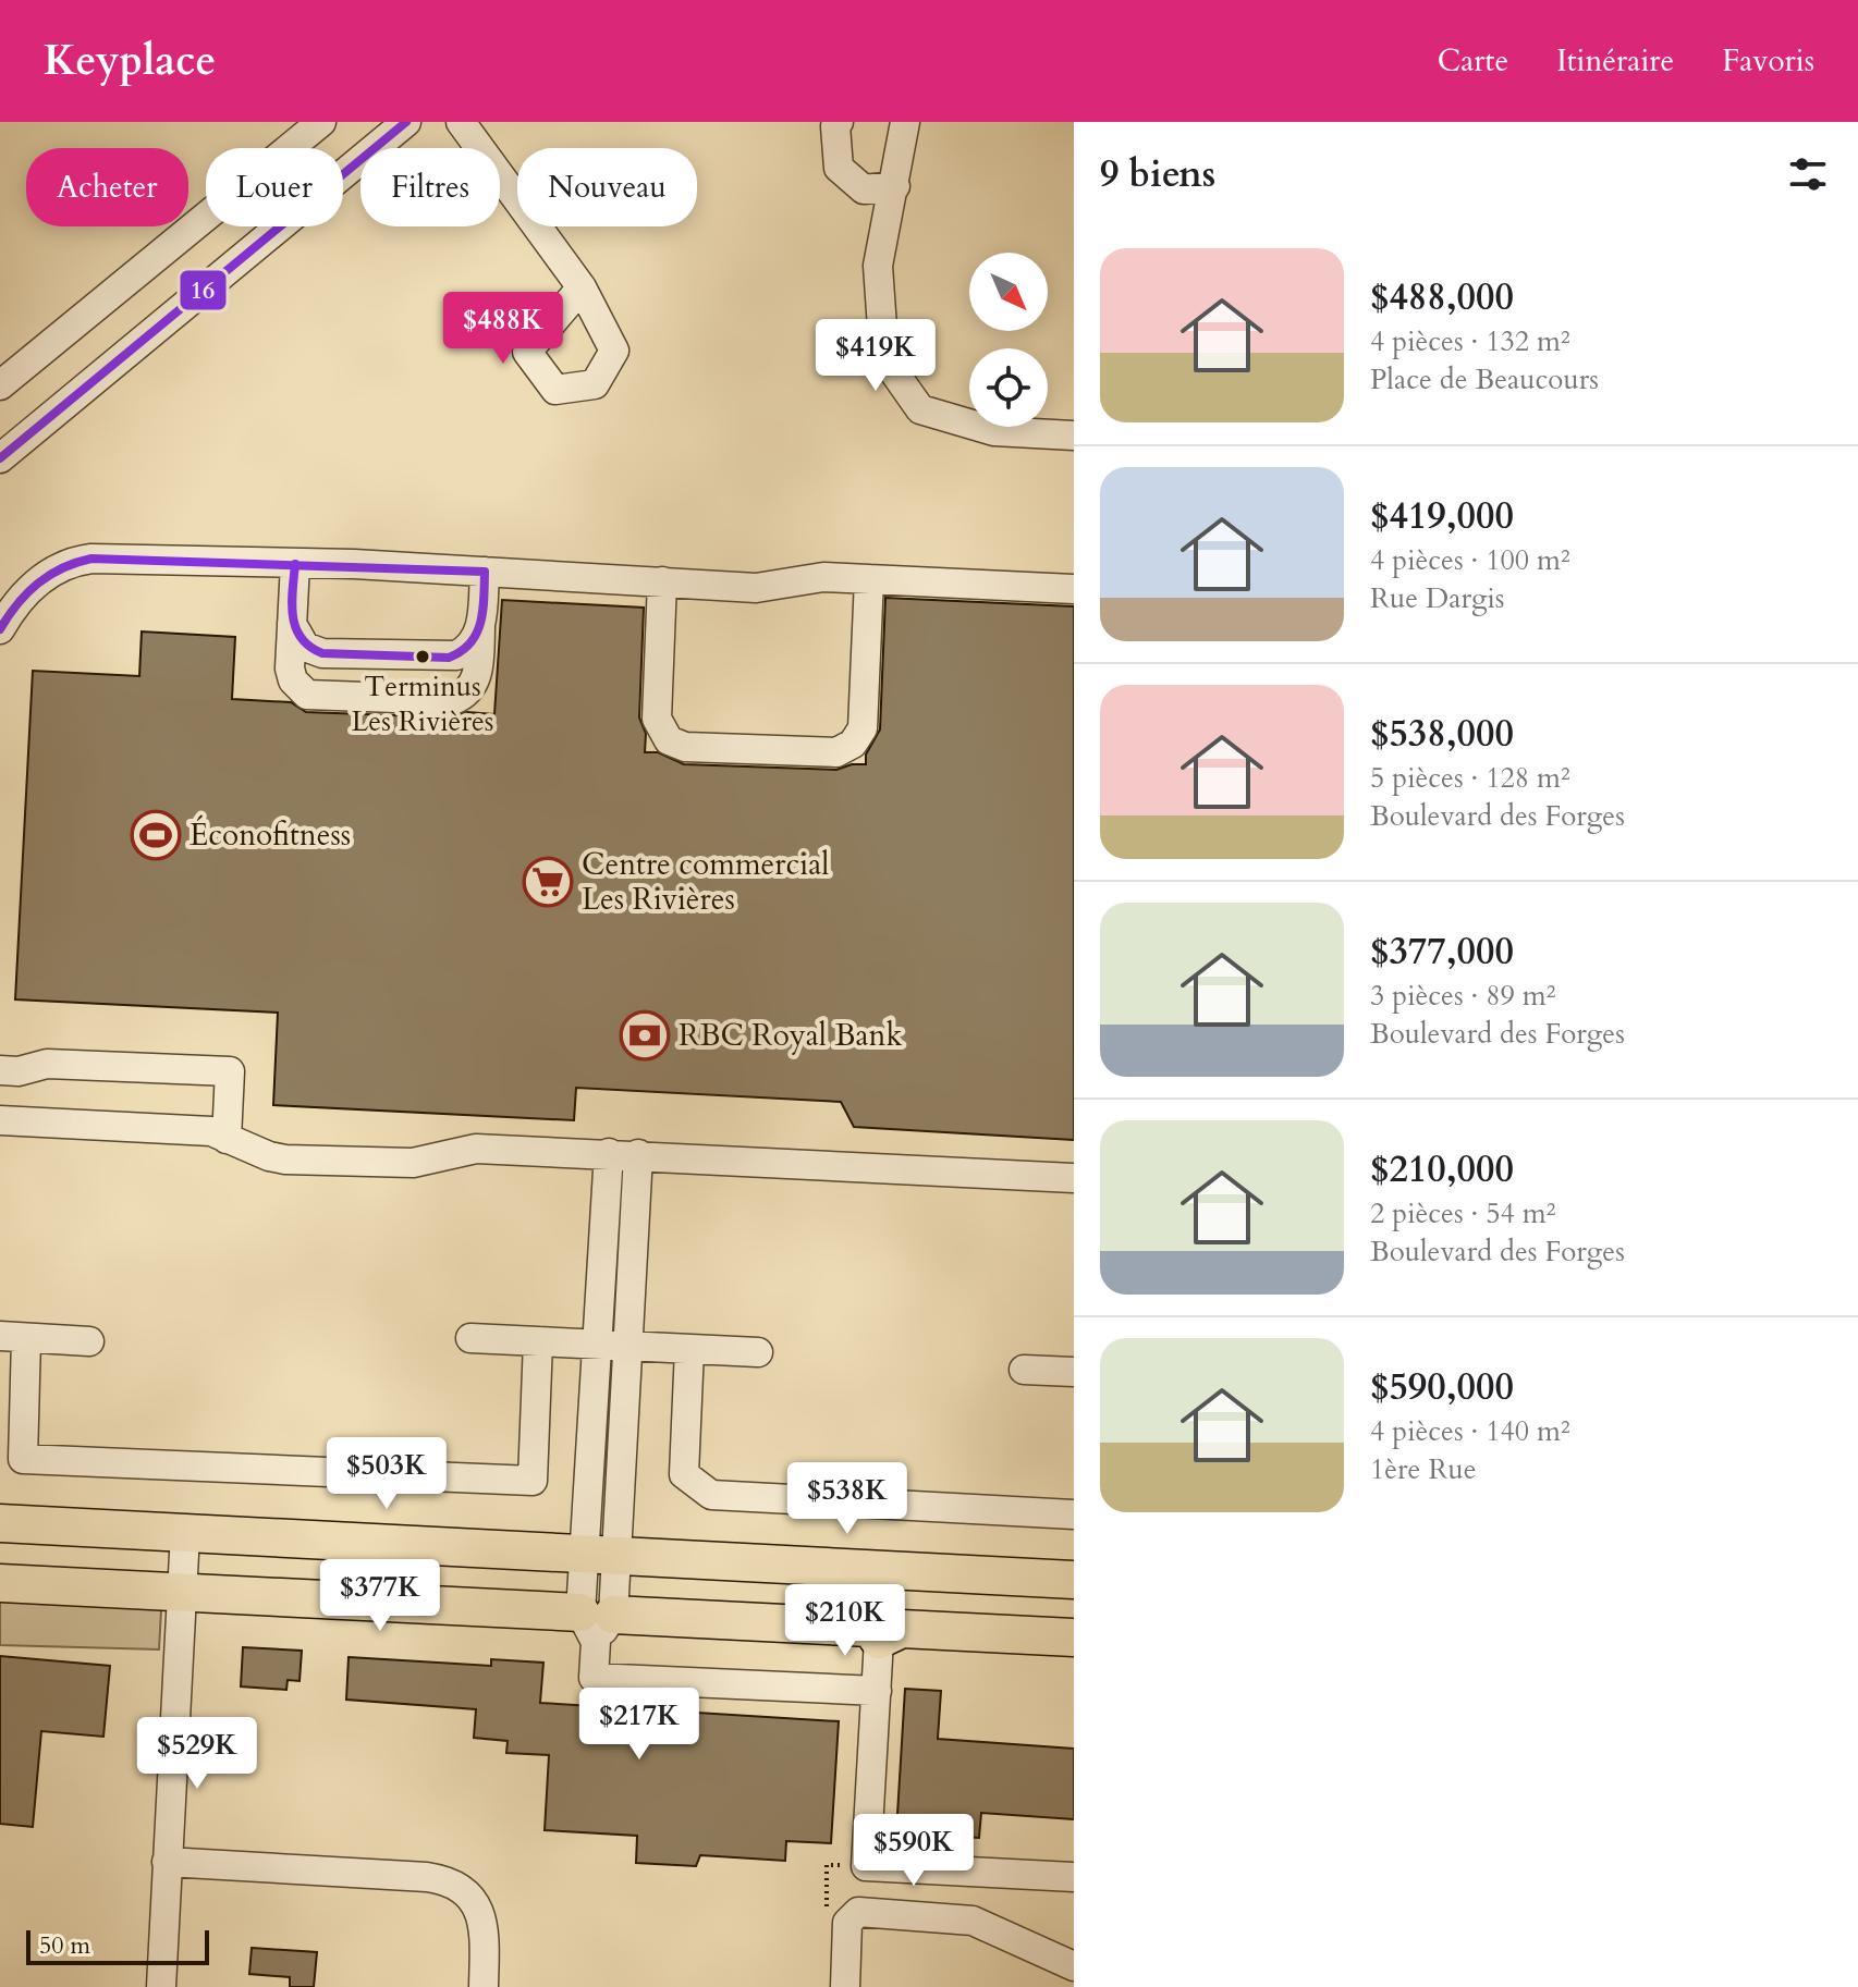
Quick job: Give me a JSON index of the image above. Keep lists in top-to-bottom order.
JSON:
{
  "places": {
    "other": ["Terminus Les Rivières"],
    "sports": ["Éconofitness"],
    "supermarket": ["Centre commercial Les Rivières"],
    "bank": ["RBC Royal Bank"]
  },
  "lines": ["transit line 16"],
  "scale_bar": "50 m",
  "north": "bottom right",
  "page": {
    "header": "Keyplace",
    "nav": ["Carte", "Itinéraire", "Favoris"],
    "heading": "9 biens",
    "chip": [
      "Acheter",
      "Louer",
      "Filtres",
      "Nouveau"
    ],
    "list": [
      {
        "name": "$488,000",
        "note": "4 pièces · 132 m² · Place de Beaucours"
      },
      {
        "name": "$419,000",
        "note": "4 pièces · 100 m² · Rue Dargis"
      },
      {
        "name": "$538,000",
        "note": "5 pièces · 128 m² · Boulevard des Forges"
      },
      {
        "name": "$377,000",
        "note": "3 pièces · 89 m² · Boulevard des Forges"
      },
      {
        "name": "$210,000",
        "note": "2 pièces · 54 m² · Boulevard des Forges"
      },
      {
        "name": "$590,000",
        "note": "4 pièces · 140 m² · 1ère Rue"
      }
    ],
    "price": [
      "$488K",
      "$419K",
      "$503K",
      "$538K",
      "$377K",
      "$210K",
      "$217K",
      "$529K",
      "$590K"
    ],
    "scale": "50 m"
  }
}
